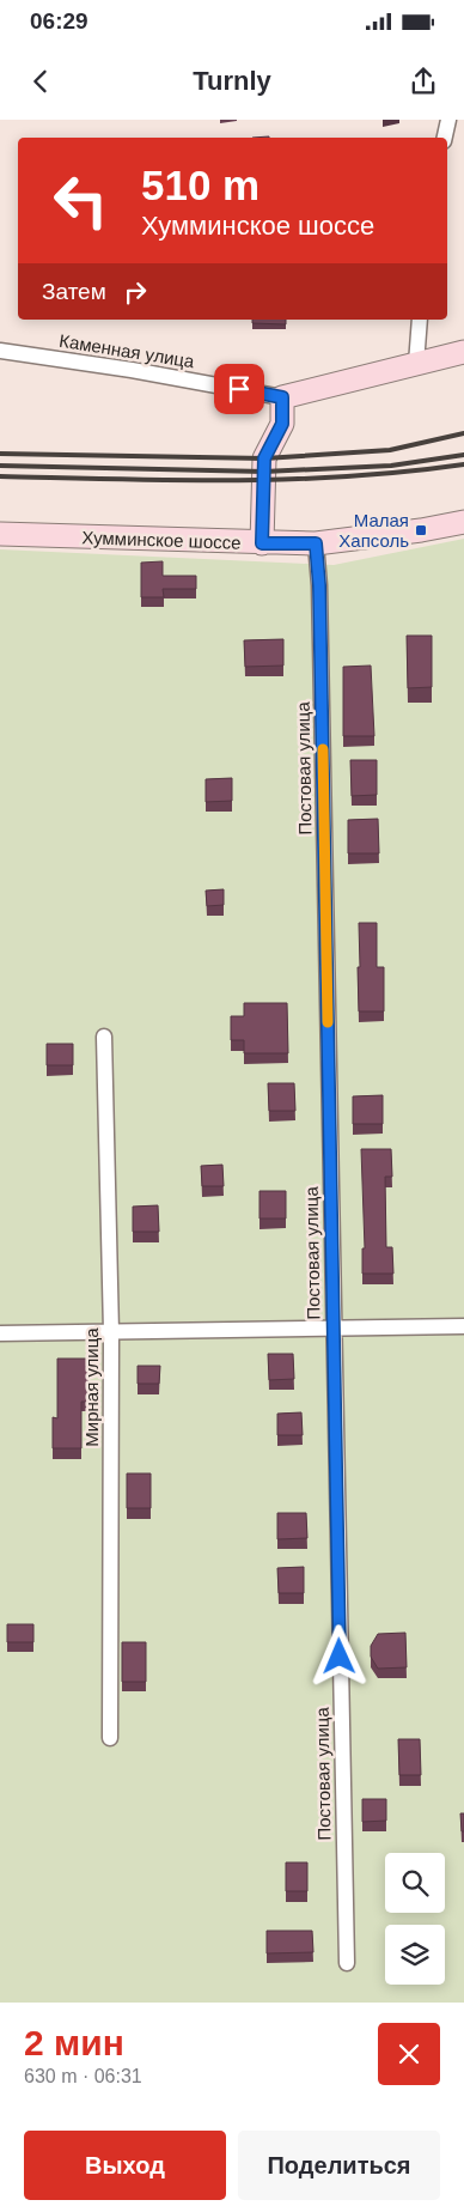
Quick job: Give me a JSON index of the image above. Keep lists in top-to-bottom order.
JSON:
{
  "streets": {
    "main road": ["Хумминское шоссе"],
    "street": ["Каменная улица", "Постовая улица", "Мирная улица"]
  },
  "crossings": [
    ["Хумминское шоссе", "Постовая улица"]
  ],
  "places": {
    "transit": ["Малая Хапсоль"]
  },
  "page": {
    "status": "06:29",
    "header": "Turnly",
    "turn": ["510 m", "Хумминское шоссе"],
    "then": "Затем",
    "heading": ["2 мин", "630 m · 06:31"],
    "buttons": ["Выход", "Поделиться"]
  }
}
